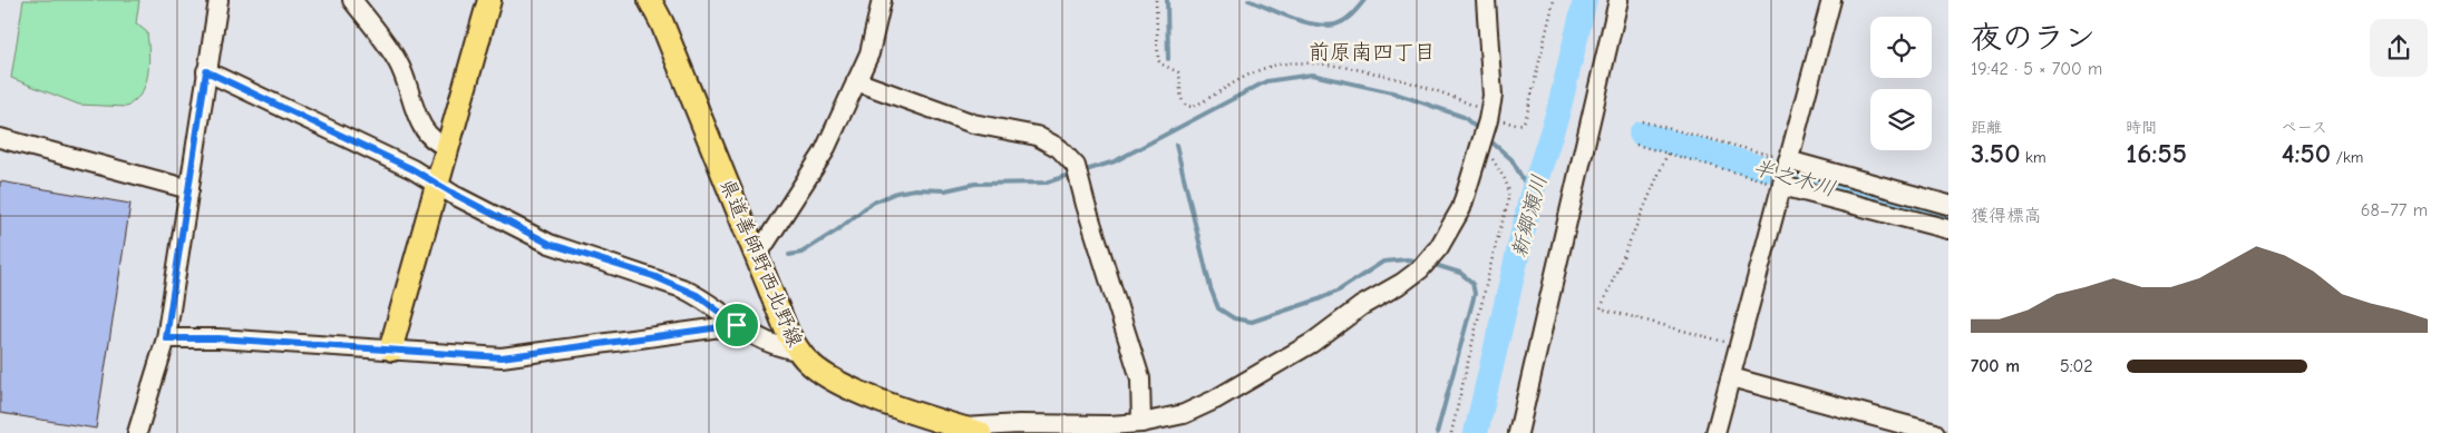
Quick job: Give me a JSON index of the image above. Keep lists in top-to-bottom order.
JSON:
{
  "streets": {
    "main road": ["県道善師野西北野線"]
  },
  "districts": ["前原南四丁目"],
  "water": ["半之木川", "新郷瀬川"],
  "page": {
    "heading": ["夜のラン", "19:42 · 5 × 700 m"],
    "stats": [
      ["距離", "3.50 km"],
      ["時間", "16:55"],
      ["ペース", "4:50 /km"]
    ],
    "chart": ["獲得標高", "68–77 m"],
    "list": [
      {
        "name": "700 m",
        "note": "5:02"
      }
    ]
  }
}
